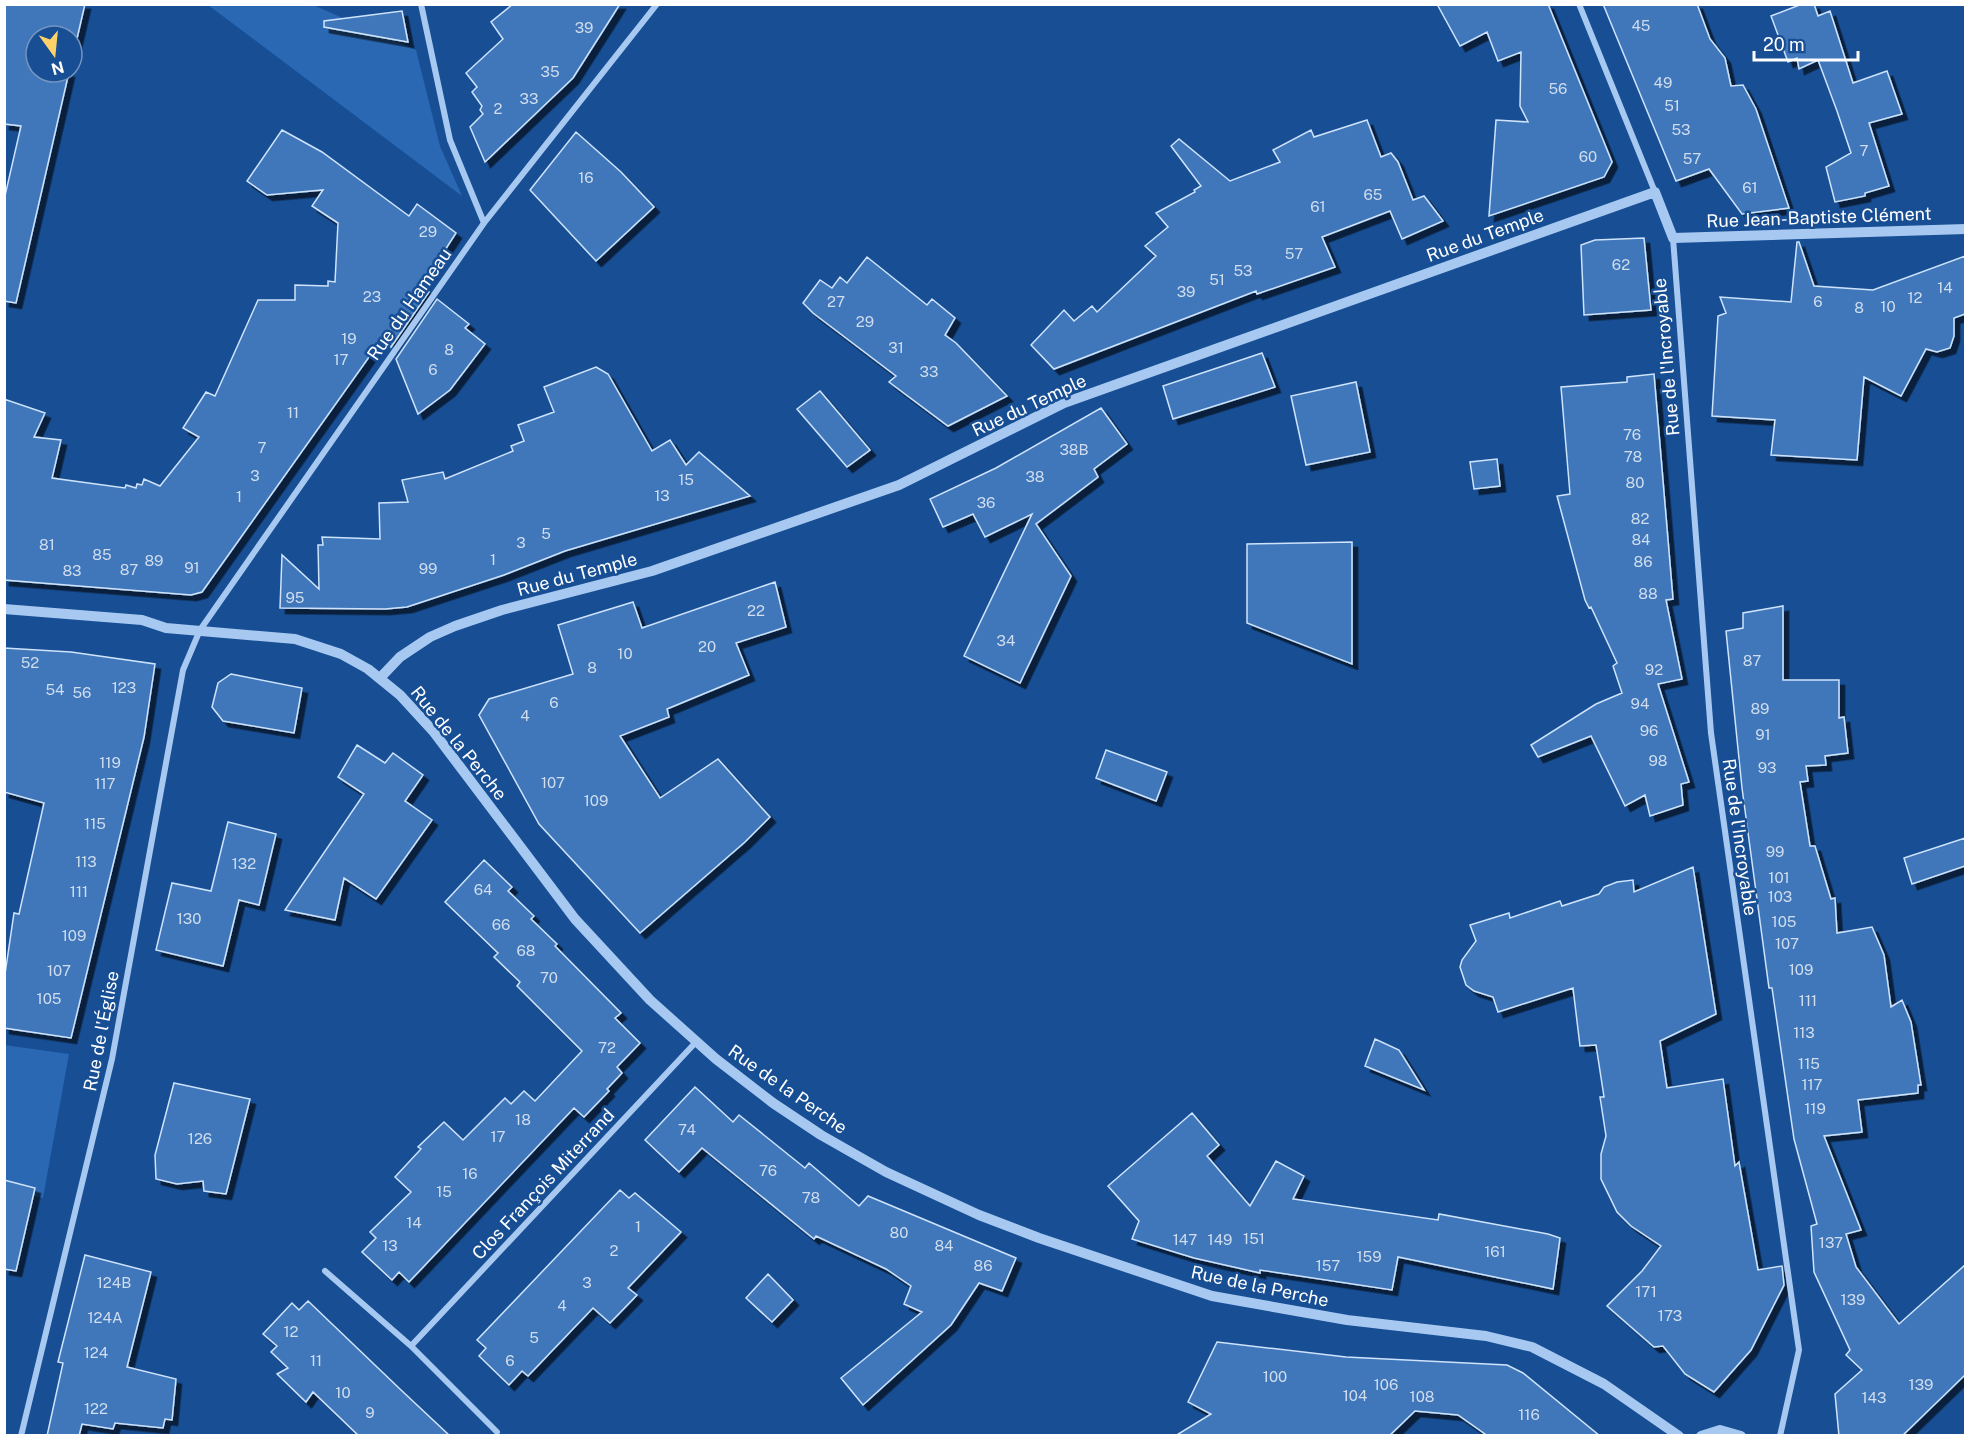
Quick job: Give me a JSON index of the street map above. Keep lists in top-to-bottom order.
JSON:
{
  "streets": {
    "street": [
      "Rue Jean-Baptiste Clément",
      "Rue du Temple",
      "Rue du Hameau",
      "Rue de l'Incroyable",
      "Rue de la Perche",
      "Rue de l'Église",
      "Clos François Miterrand"
    ]
  },
  "crossings": [
    ["Rue Jean-Baptiste Clément", "Rue de l'Incroyable"],
    ["Rue du Temple", "Rue de la Perche"],
    ["Rue du Hameau", "Rue de la Perche"],
    ["Rue du Hameau", "Rue de l'Église"],
    ["Rue de la Perche", "Rue de l'Église"],
    ["Rue de la Perche", "Clos François Miterrand"]
  ],
  "house_numbers": [
    "45",
    "39",
    "35",
    "49",
    "56",
    "33",
    "51",
    "2",
    "53",
    "7",
    "60",
    "57",
    "16",
    "61",
    "65",
    "61",
    "29",
    "57",
    "62",
    "53",
    "51",
    "14",
    "39",
    "23",
    "12",
    "27",
    "6",
    "10",
    "8",
    "29",
    "19",
    "31",
    "8",
    "17",
    "6",
    "33",
    "11",
    "76",
    "7",
    "38B",
    "78",
    "3",
    "38",
    "15",
    "80",
    "13",
    "1",
    "36",
    "82",
    "5",
    "84",
    "3",
    "81",
    "85",
    "1",
    "89",
    "86",
    "91",
    "99",
    "87",
    "83",
    "88",
    "95",
    "22",
    "34",
    "20",
    "10",
    "87",
    "52",
    "8",
    "92",
    "123",
    "54",
    "56",
    "6",
    "94",
    "89",
    "4",
    "96",
    "91",
    "98",
    "119",
    "93",
    "107",
    "117",
    "109",
    "115",
    "99",
    "113",
    "132",
    "101",
    "64",
    "111",
    "103",
    "130",
    "105",
    "66",
    "109",
    "107",
    "68",
    "109",
    "107",
    "70",
    "105",
    "111",
    "113",
    "72",
    "115",
    "117",
    "119",
    "18",
    "74",
    "17",
    "126",
    "76",
    "16",
    "15",
    "78",
    "14",
    "1",
    "80",
    "151",
    "147",
    "149",
    "137",
    "13",
    "84",
    "2",
    "161",
    "159",
    "86",
    "157",
    "124B",
    "3",
    "171",
    "139",
    "4",
    "173",
    "124A",
    "12",
    "5",
    "124",
    "11",
    "6",
    "100",
    "106",
    "139",
    "10",
    "104",
    "108",
    "143",
    "122",
    "9",
    "116"
  ],
  "scale_bar": "20 m",
  "north": "bottom"
}
